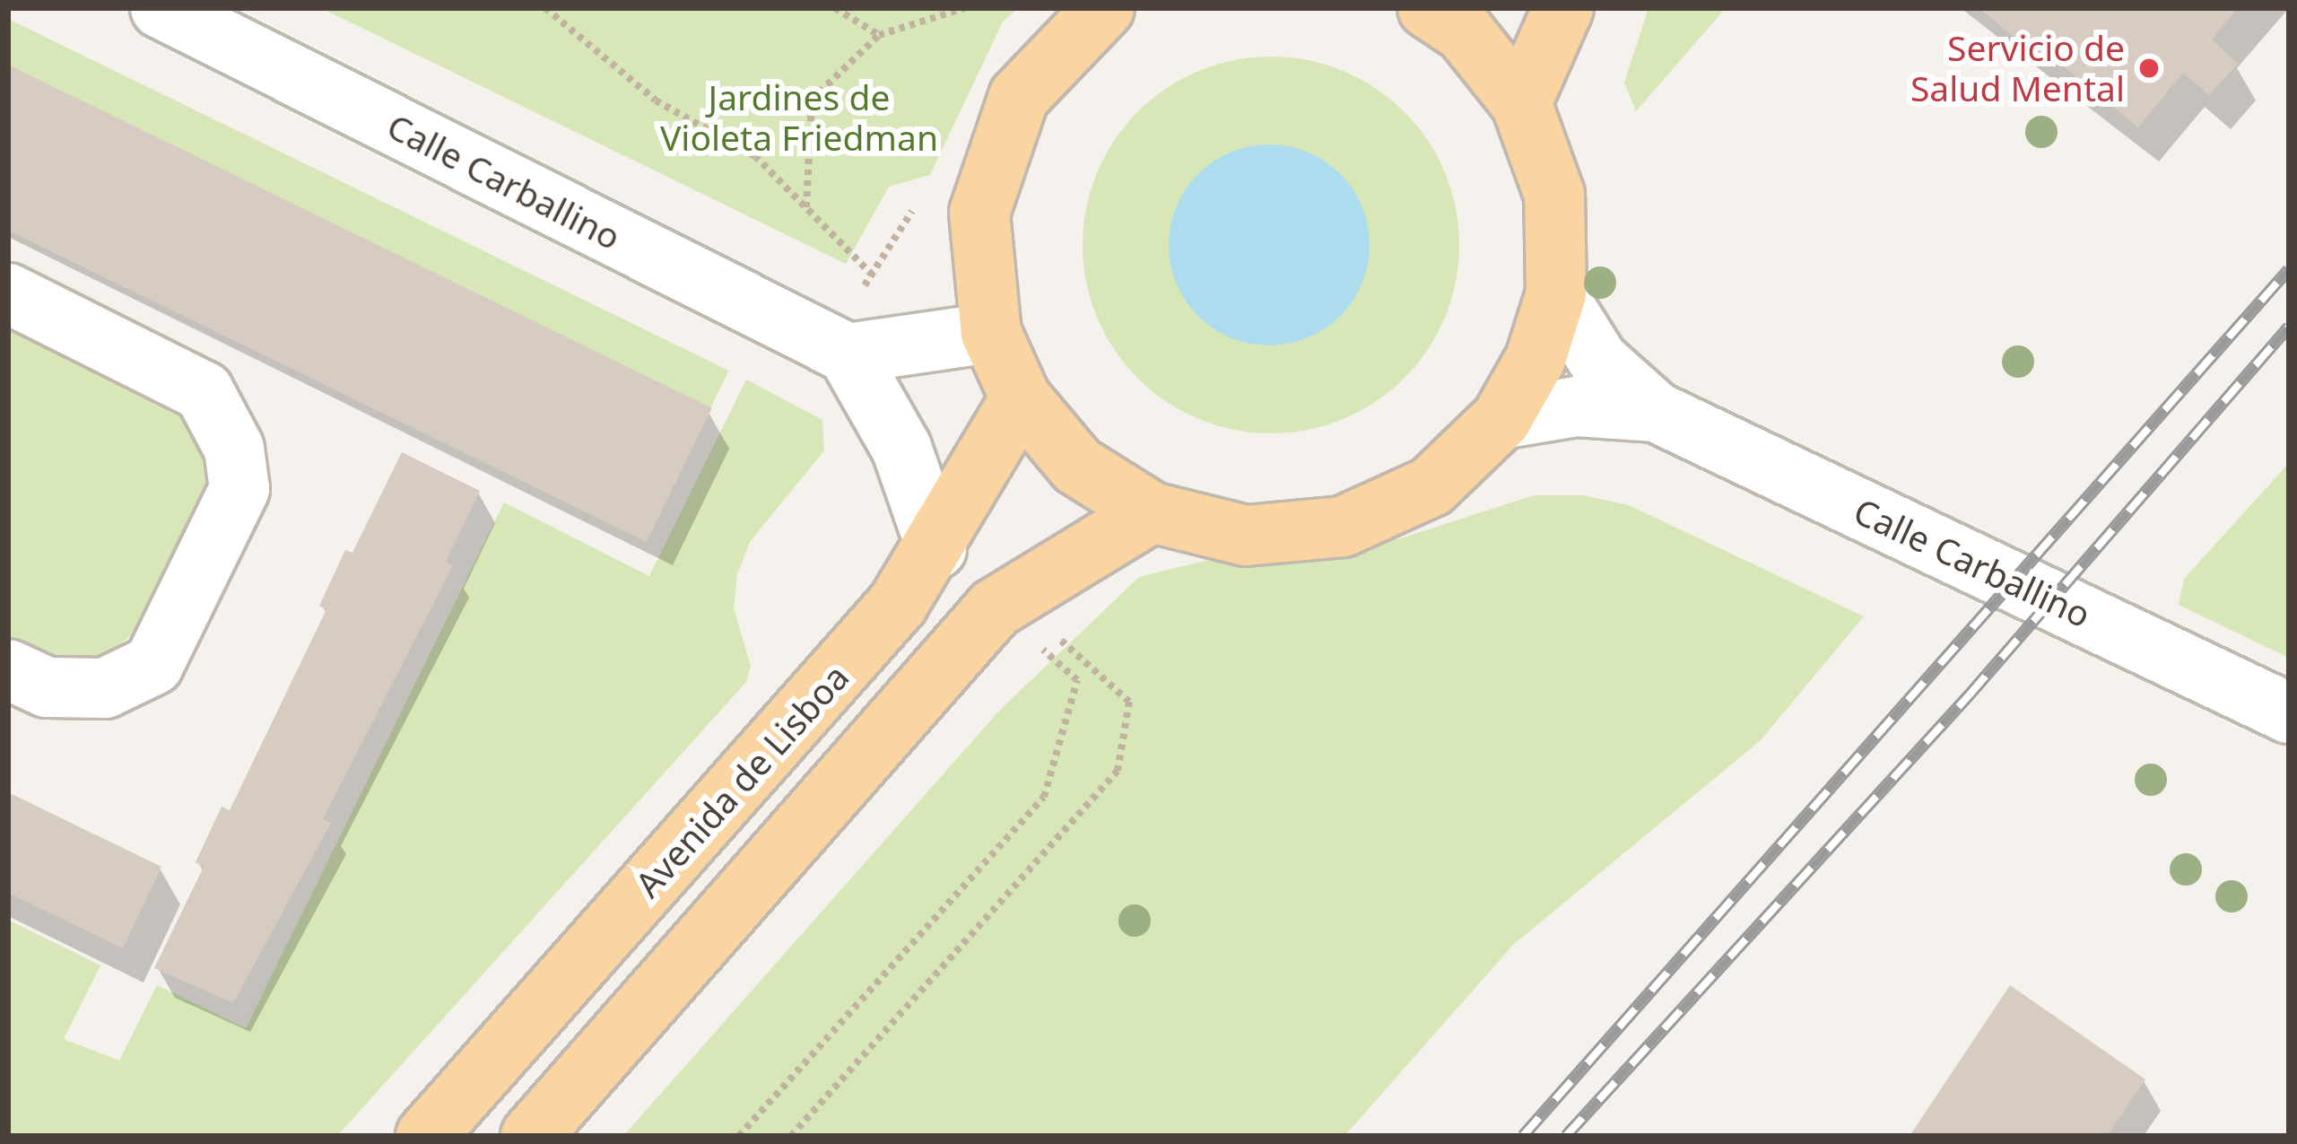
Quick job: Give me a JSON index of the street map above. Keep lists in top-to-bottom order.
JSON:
{
  "streets": {
    "main road": ["Avenida de Lisboa"],
    "street": ["Calle Carballino"]
  },
  "parks": ["Jardines de Violeta Friedman"],
  "places": ["Servicio de Salud Mental"]
}
